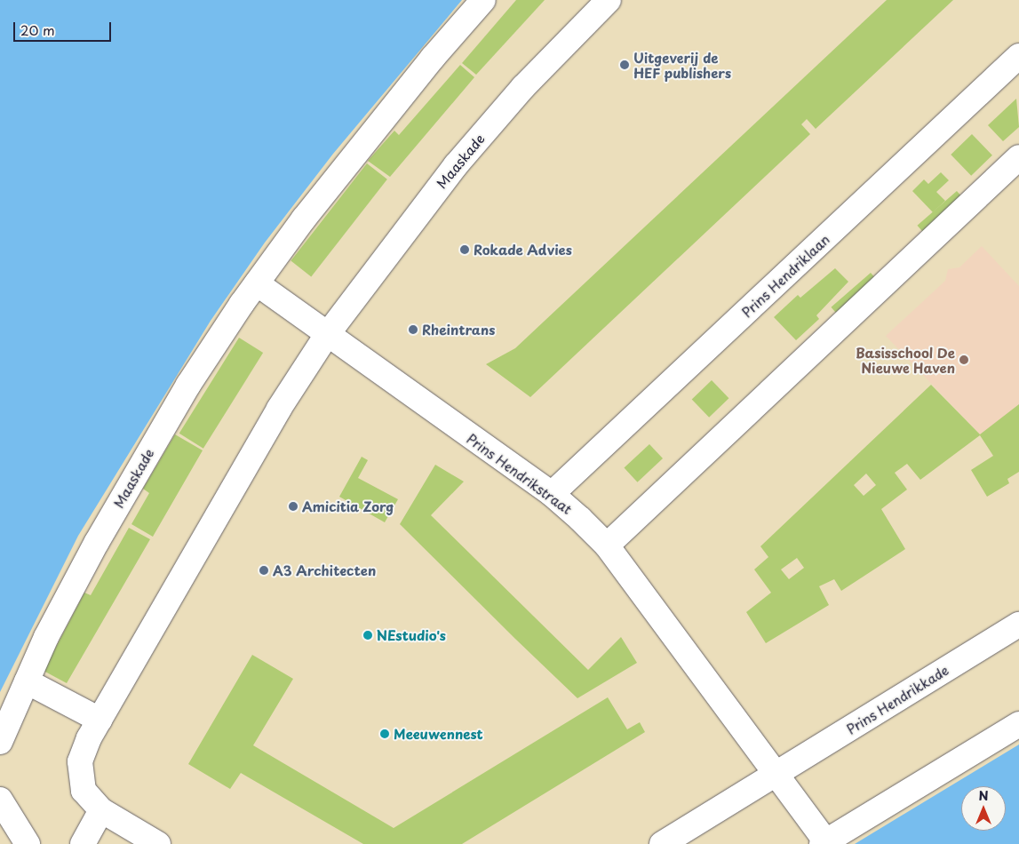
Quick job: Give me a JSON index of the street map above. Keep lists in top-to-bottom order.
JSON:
{
  "streets": {
    "street": [
      "Maaskade",
      "Prins Hendriklaan",
      "Prins Hendrikstraat",
      "Prins Hendrikkade"
    ]
  },
  "crossings": [
    ["Maaskade", "Prins Hendrikstraat"],
    ["Prins Hendriklaan", "Prins Hendrikstraat"],
    ["Prins Hendrikstraat", "Prins Hendrikkade"]
  ],
  "places": [
    "Uitgeverij de HEF publishers",
    "Rokade Advies",
    "Rheintrans",
    "Basisschool De Nieuwe Haven",
    "Amicitia Zorg",
    "A3 Architecten",
    "NEstudio's",
    "Meeuwennest"
  ],
  "scale_bar": "20 m",
  "north": "top"
}
